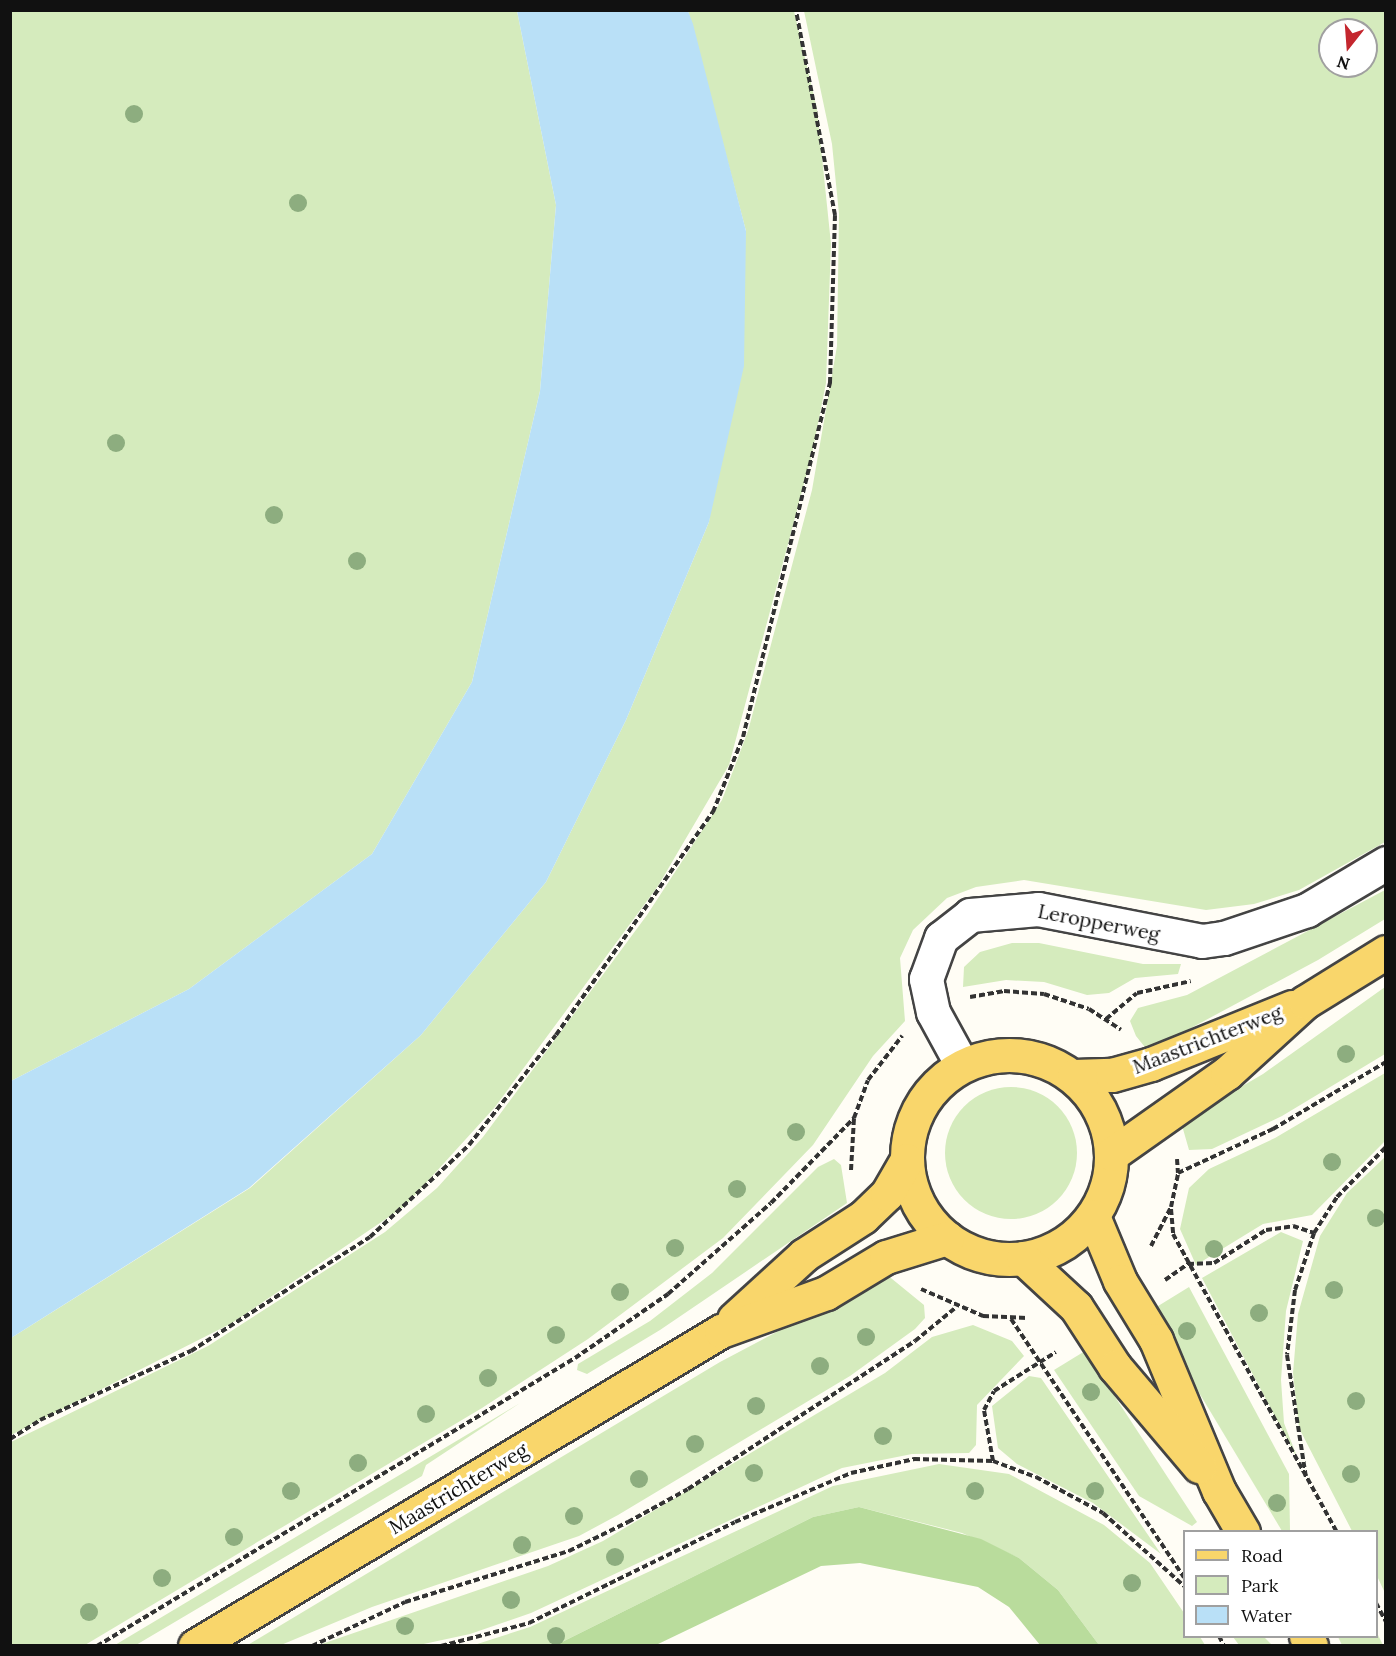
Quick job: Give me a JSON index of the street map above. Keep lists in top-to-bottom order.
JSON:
{
  "streets": {
    "main road": ["Maastrichterweg"],
    "street": ["Leropperweg"]
  },
  "crossings": [
    ["Leropperweg", "Maastrichterweg"]
  ],
  "legend": ["Road", "Park", "Water"],
  "north": "bottom"
}
